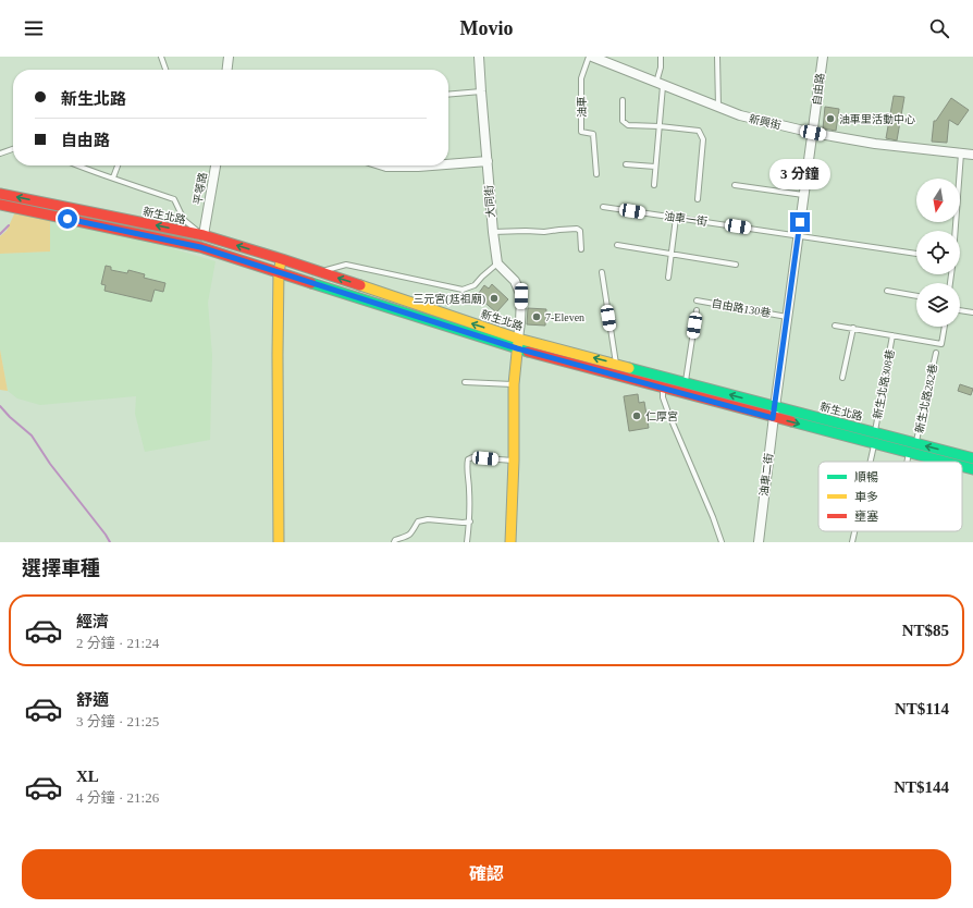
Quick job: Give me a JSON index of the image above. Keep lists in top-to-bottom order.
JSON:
{
  "streets": {
    "main road": ["平等路", "新生北路"],
    "street": [
      "自由路",
      "新興街",
      "大同街",
      "油車二街"
    ],
    "lane": [
      "油車",
      "油車一街",
      "自由路130巷",
      "新生北路308巷",
      "新生北路282巷"
    ]
  },
  "crossings": [
    ["自由路", "新興街"],
    ["自由路", "新生北路"],
    ["自由路", "油車一街"],
    ["自由路", "自由路130巷"],
    ["自由路", "油車二街"],
    ["油車", "新興街"],
    ["平等路", "新生北路"],
    ["新生北路", "新生北路308巷"],
    ["新生北路", "新生北路282巷"],
    ["新生北路", "油車二街"]
  ],
  "places": [
    "油車里活動中心",
    "三元宮(尪祖廟)",
    "7-Eleven",
    "仁厚宮"
  ],
  "legend": ["順暢", "車多", "壅塞"],
  "north": "bottom",
  "page": {
    "header": "Movio",
    "banner": ["新生北路", "自由路"],
    "bubble": "3 分鐘",
    "heading": "選擇車種",
    "list": [
      {
        "name": "經濟",
        "note": "2 分鐘 · 21:24",
        "value": "NT$85"
      },
      {
        "name": "舒適",
        "note": "3 分鐘 · 21:25",
        "value": "NT$114"
      },
      {
        "name": "XL",
        "note": "4 分鐘 · 21:26",
        "value": "NT$144"
      }
    ],
    "buttons": "確認"
  }
}
